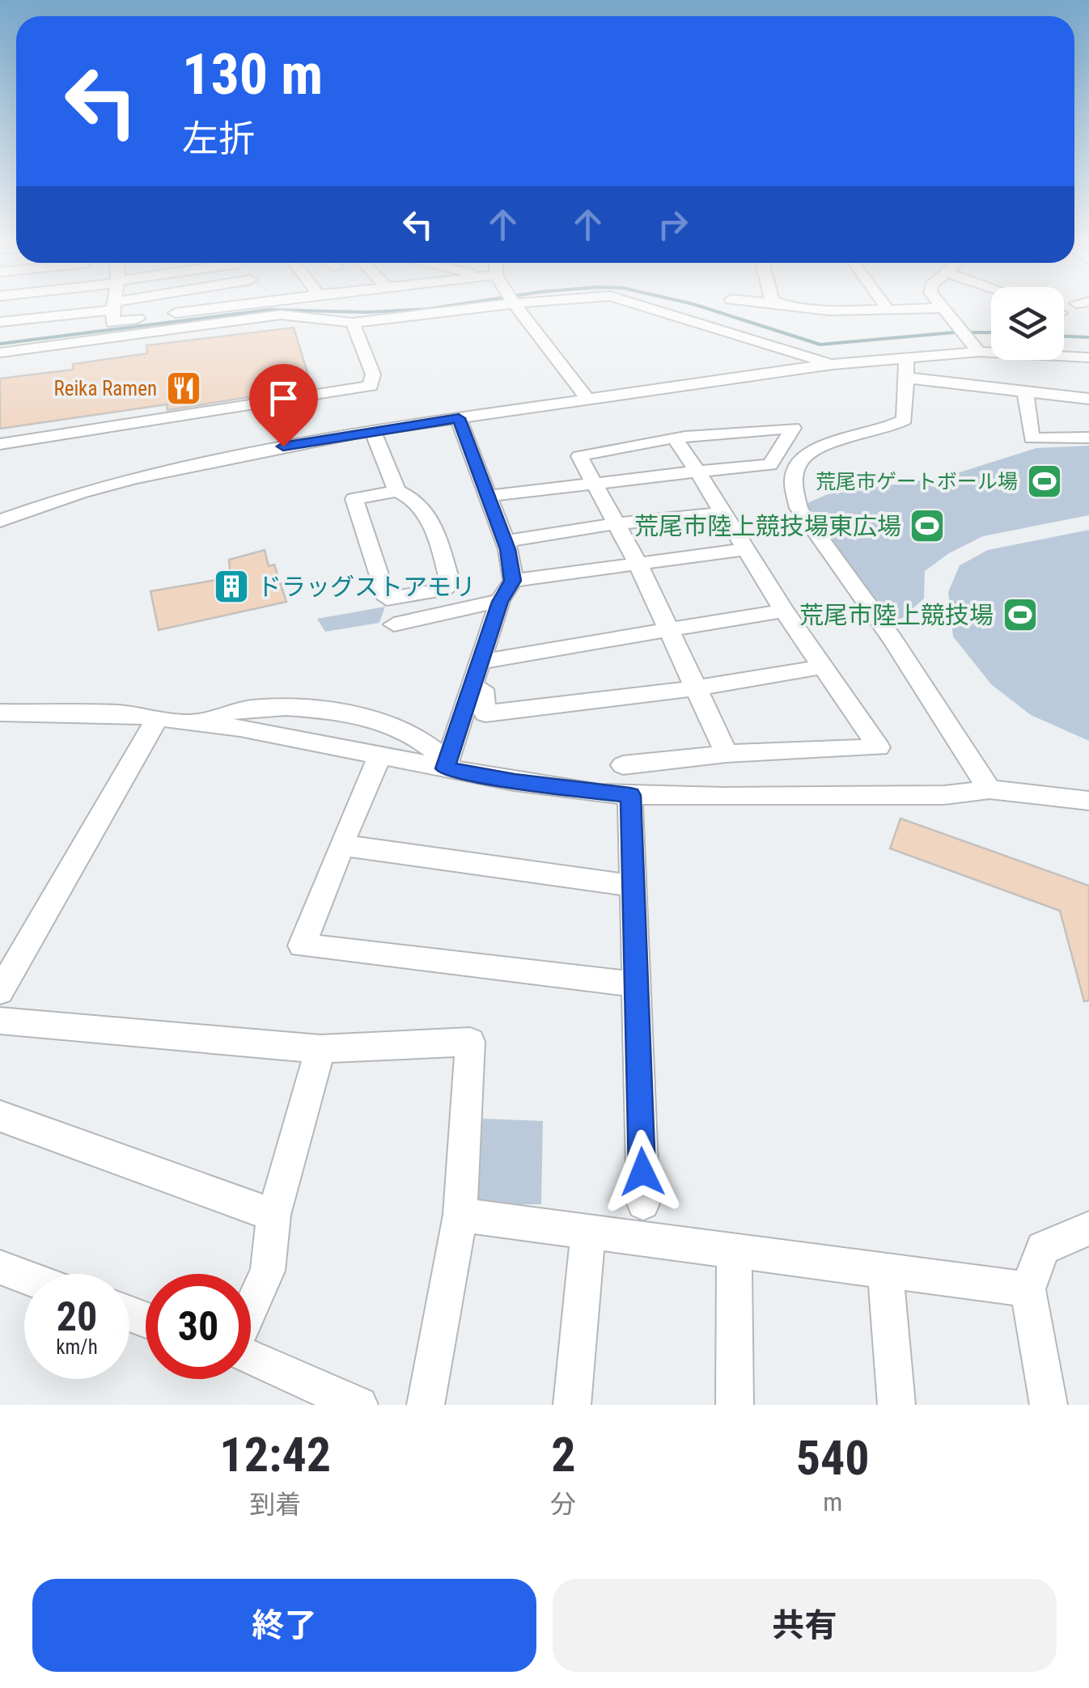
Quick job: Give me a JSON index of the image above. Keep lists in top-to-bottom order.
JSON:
{
  "places": {
    "restaurant": ["Reika Ramen"],
    "sports": ["荒尾市ゲートボール場", "荒尾市陸上競技場東広場", "荒尾市陸上競技場"],
    "building": ["ドラッグストアモリ"]
  },
  "page": {
    "turn": ["130 m", "左折"],
    "speed": "20 km/h",
    "limit": "30",
    "eta": [
      "12:42",
      "到着",
      "2",
      "分",
      "540",
      "m"
    ],
    "buttons": ["終了", "共有"]
  }
}
